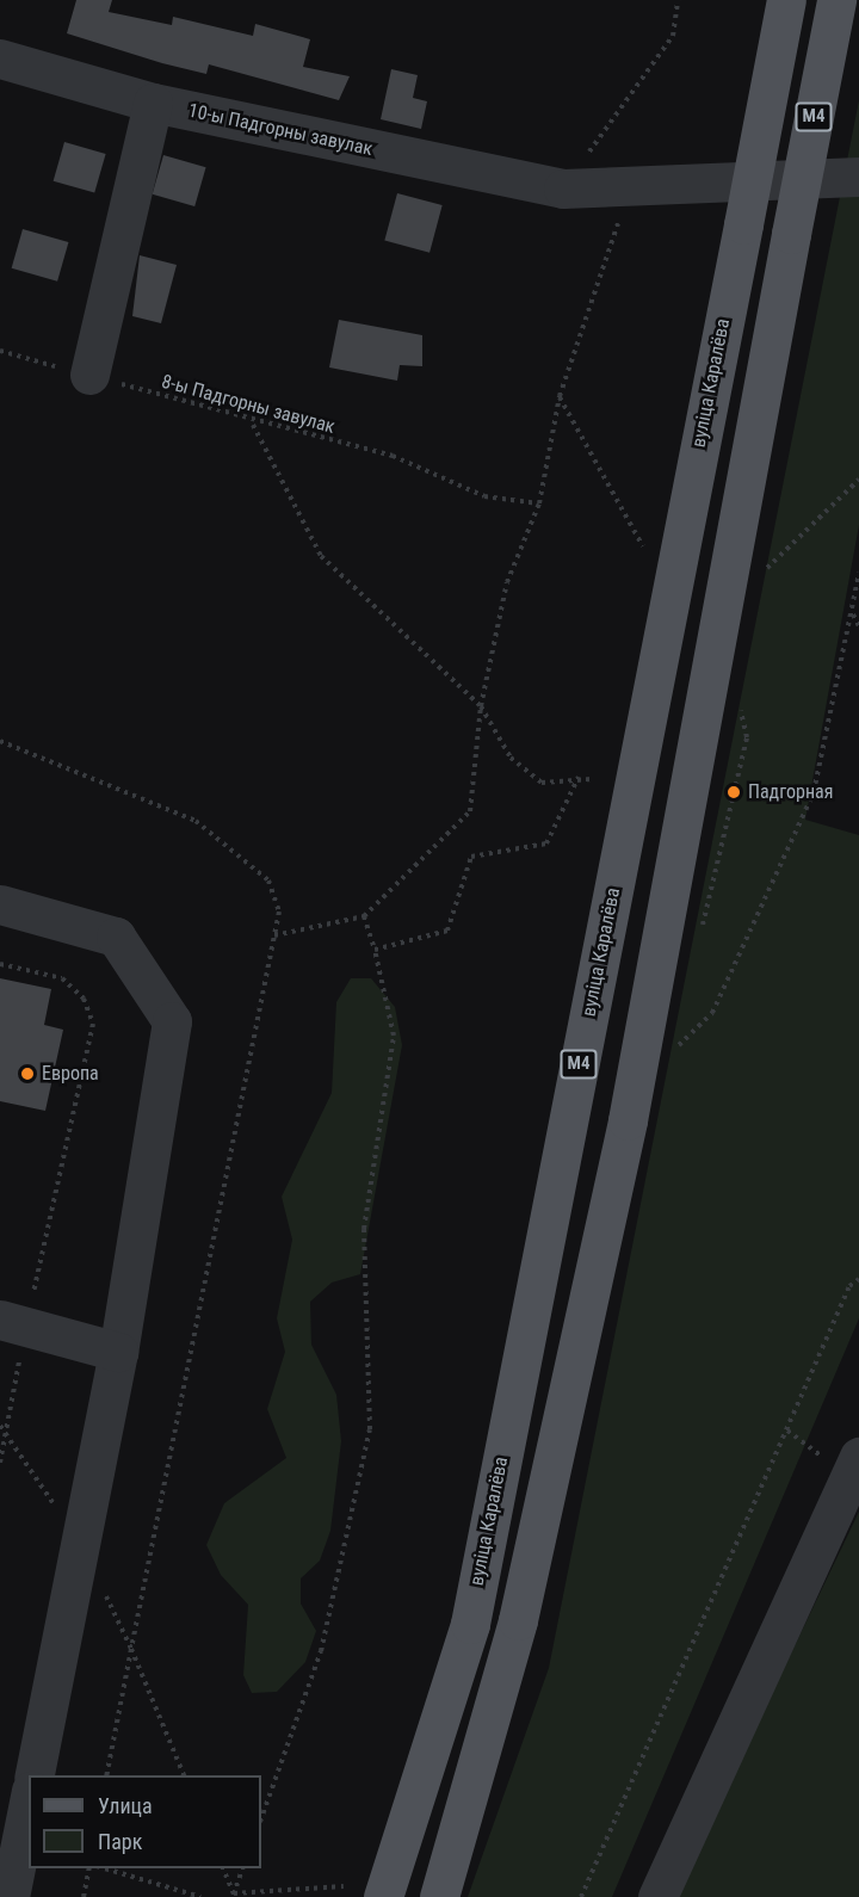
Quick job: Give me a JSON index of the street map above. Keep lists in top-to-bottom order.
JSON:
{
  "streets": {
    "main road": ["М4", "вуліца Каралёва"],
    "street": ["10-ы Падгорны завулак"],
    "path": ["8-ы Падгорны завулак"]
  },
  "places": ["Падгорная", "Европа"],
  "legend": ["Улица", "Парк"]
}
